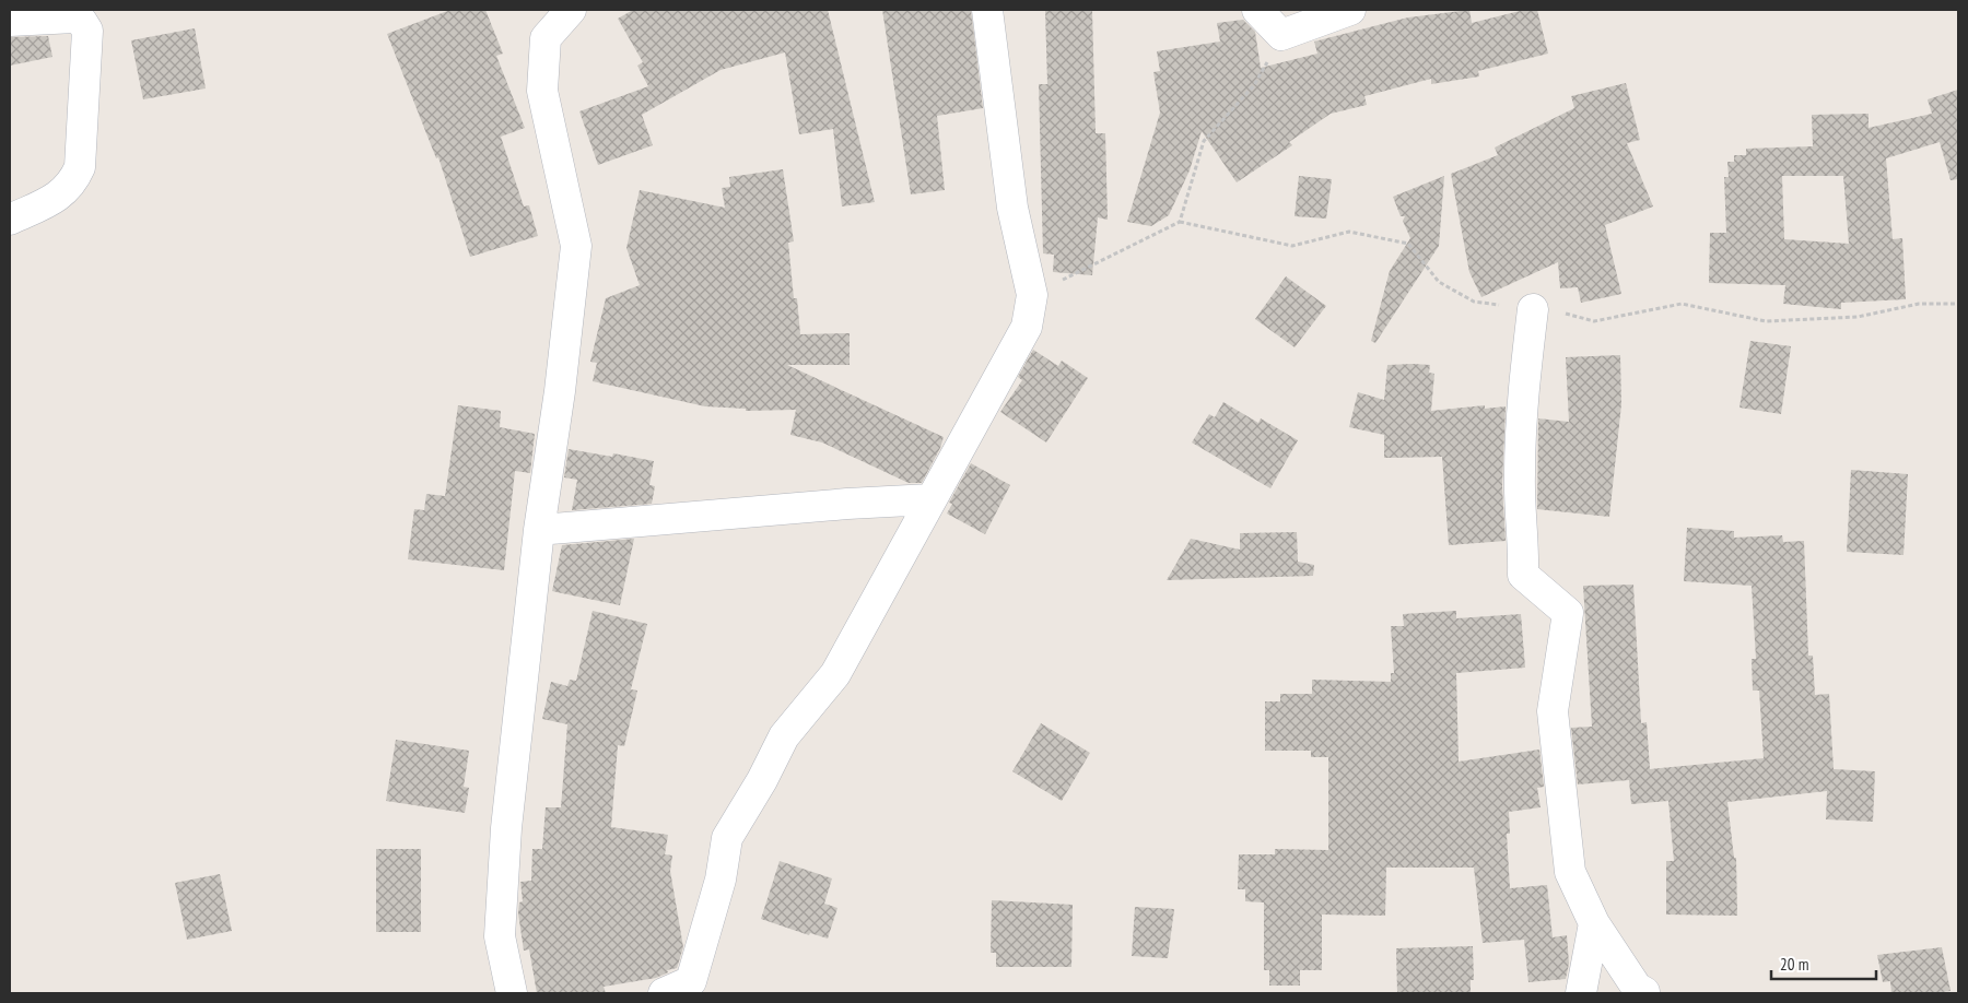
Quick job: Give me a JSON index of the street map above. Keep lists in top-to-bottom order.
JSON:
{
  "scale_bar": "20 m"
}
